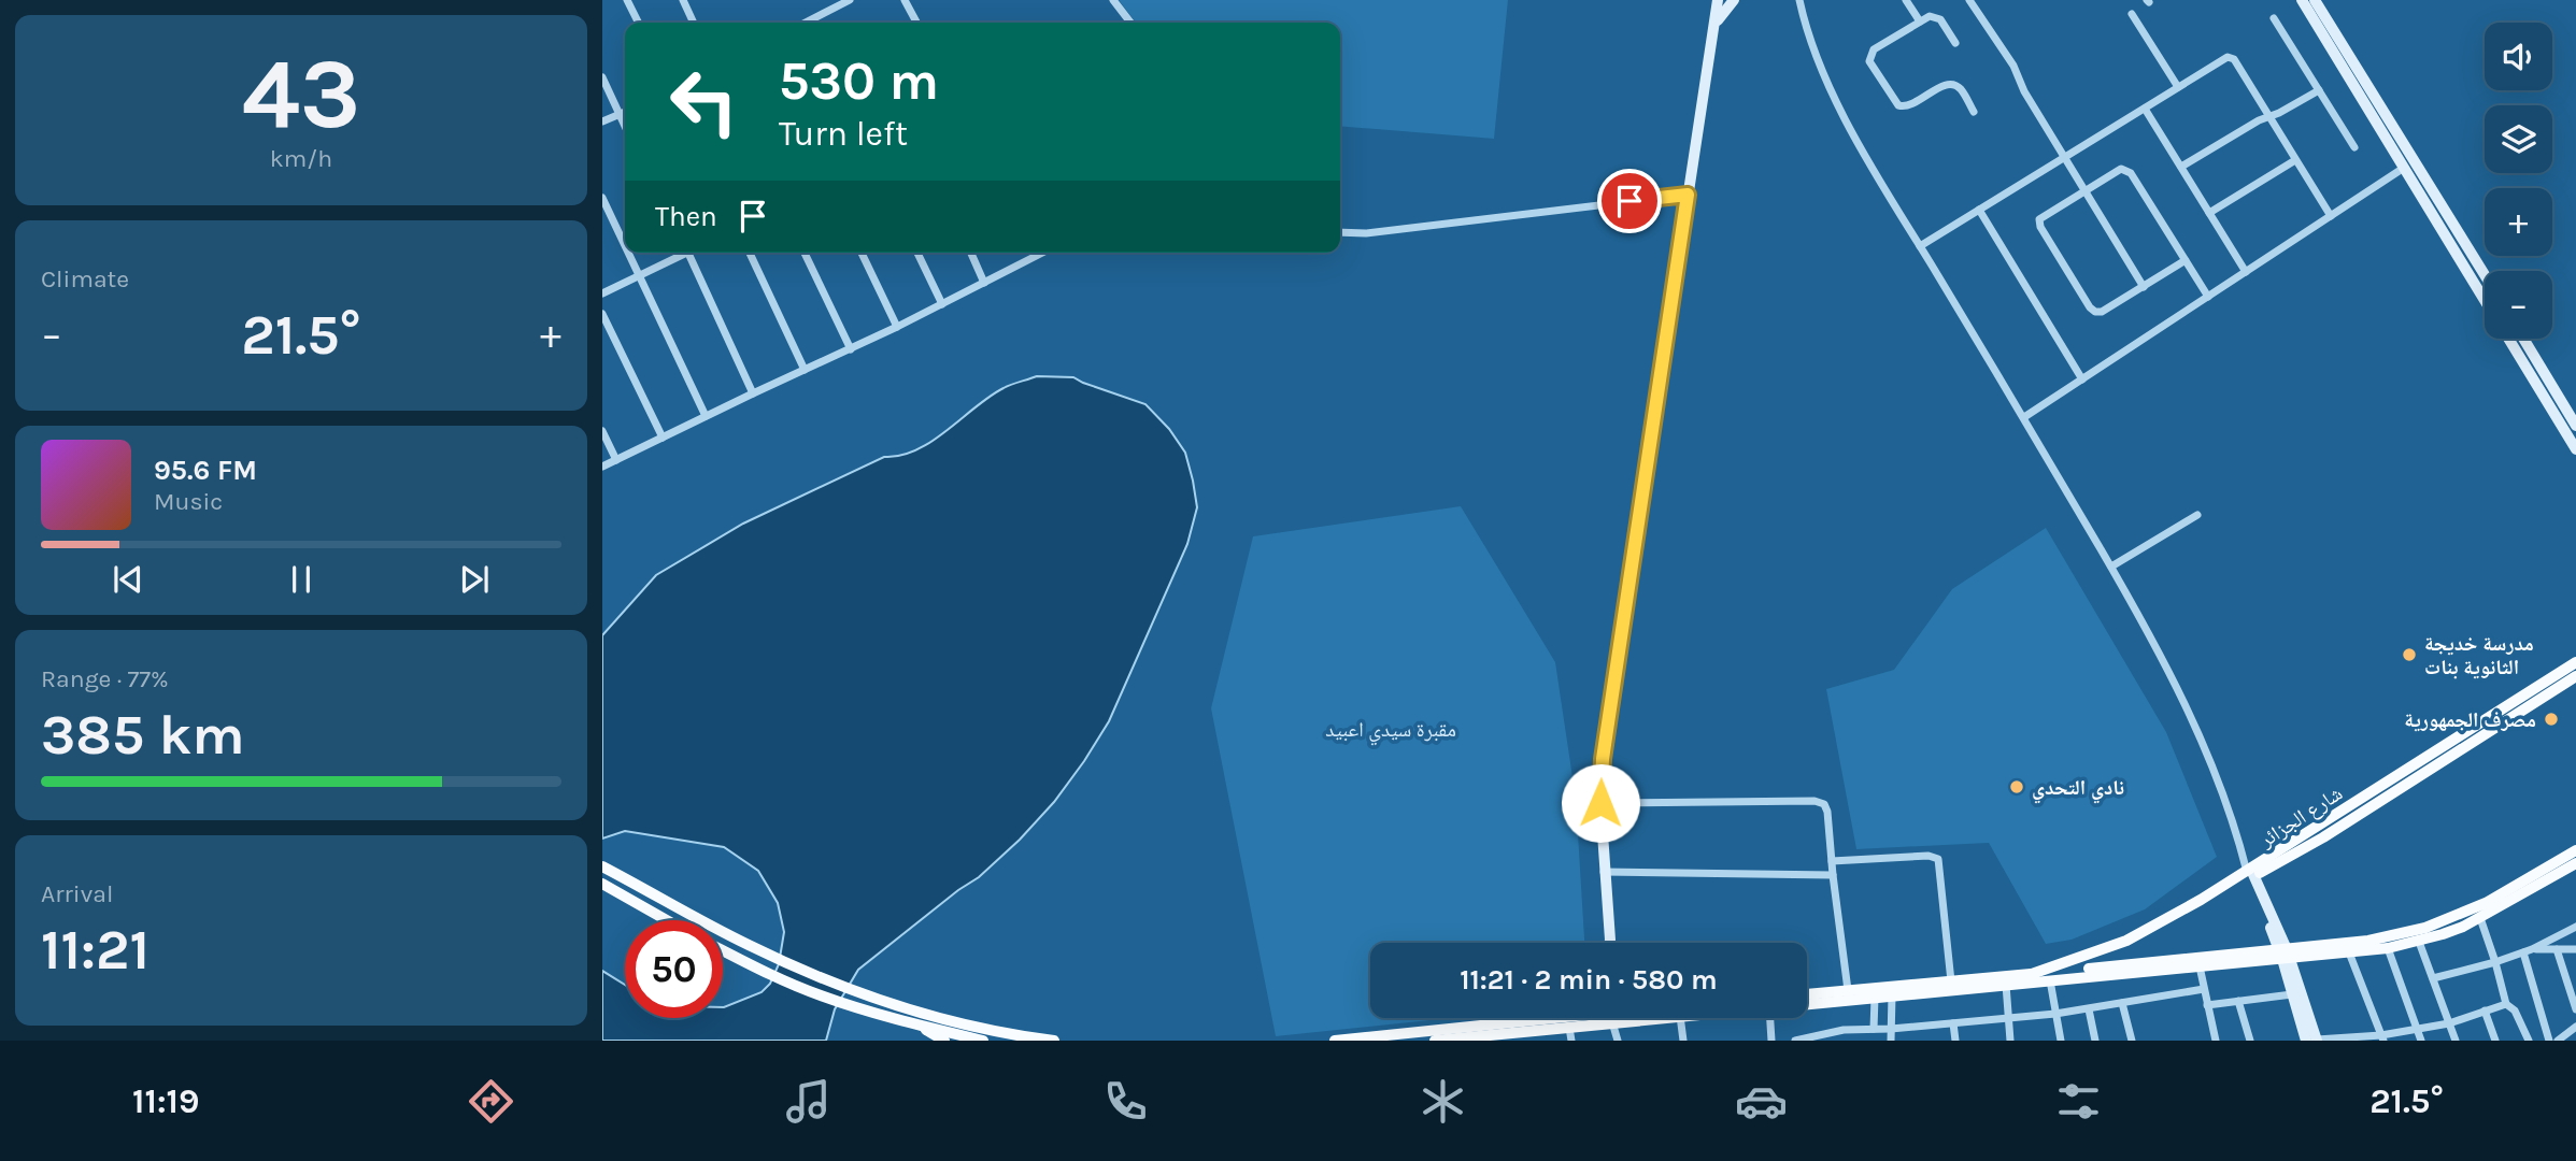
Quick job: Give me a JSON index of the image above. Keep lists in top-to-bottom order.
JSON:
{
  "streets": {
    "main road": ["شارع الجزائر"]
  },
  "parks": ["مقبرة سيدي اعبيد"],
  "places": ["مدرسة خديجة الثانوية بنات", "مصرف الجمهورية", "نادي التحدي"],
  "page": {
    "tile": [
      ["43", "km/h"],
      "Climate",
      ["Range · 77%", "385 km"],
      ["Arrival", "11:21"]
    ],
    "map_buttons": ["+", "−"],
    "turn": ["530 m", "Turn left"],
    "then": "Then",
    "heat": ["−", "21.5°", "+"],
    "song": ["95.6 FM", "Music"],
    "limit": "50",
    "trip": "11:21 · 2 min · 580 m",
    "tabs": ["11:19", "21.5°"]
  }
}
